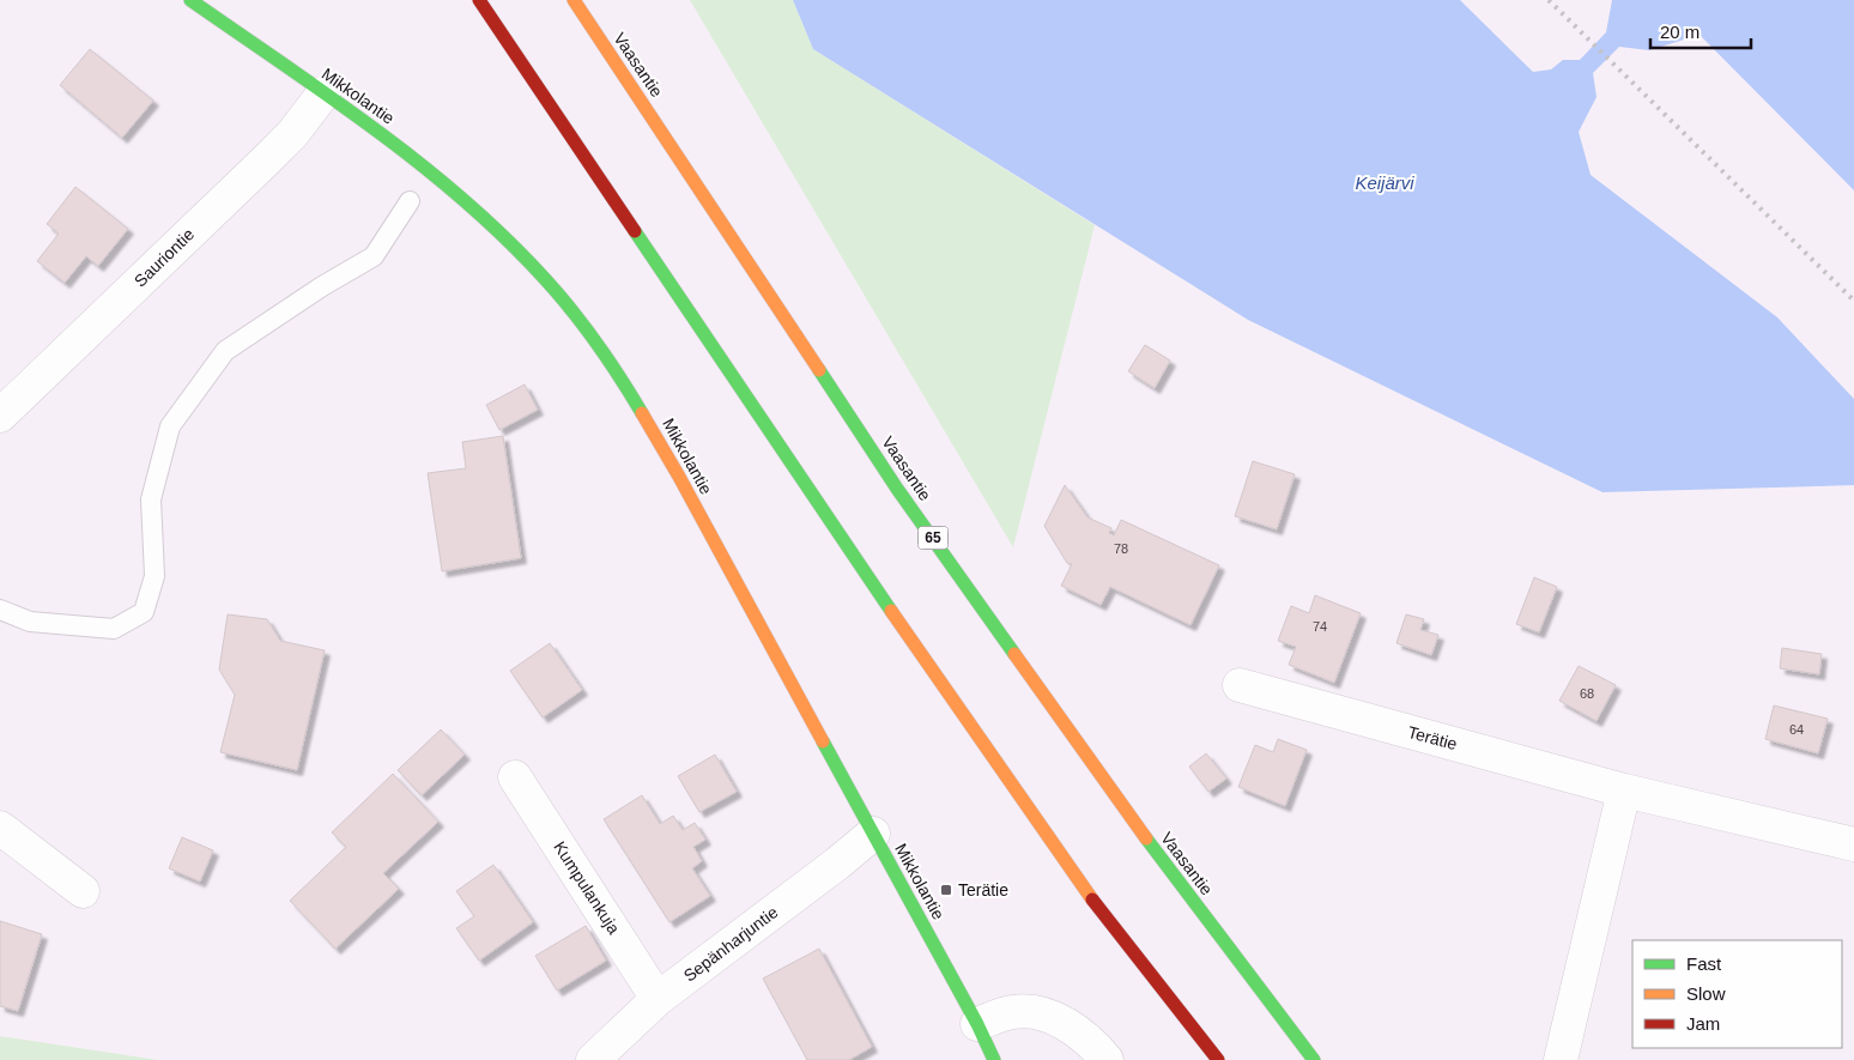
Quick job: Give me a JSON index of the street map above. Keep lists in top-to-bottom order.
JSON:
{
  "streets": {
    "main road": ["Vaasantie", "Mikkolantie", "65"],
    "street": [
      "Sauriontie",
      "Terätie",
      "Kumpulankuja",
      "Sepänharjuntie"
    ]
  },
  "crossings": [
    ["Mikkolantie", "Sauriontie"],
    ["Mikkolantie", "Sepänharjuntie"],
    ["Kumpulankuja", "Sepänharjuntie"]
  ],
  "water": ["Keijärvi"],
  "places": {
    "transit": ["Terätie"]
  },
  "house_numbers": [
    "78",
    "74",
    "68",
    "64"
  ],
  "legend": ["Fast", "Slow", "Jam"],
  "scale_bar": "20 m"
}
